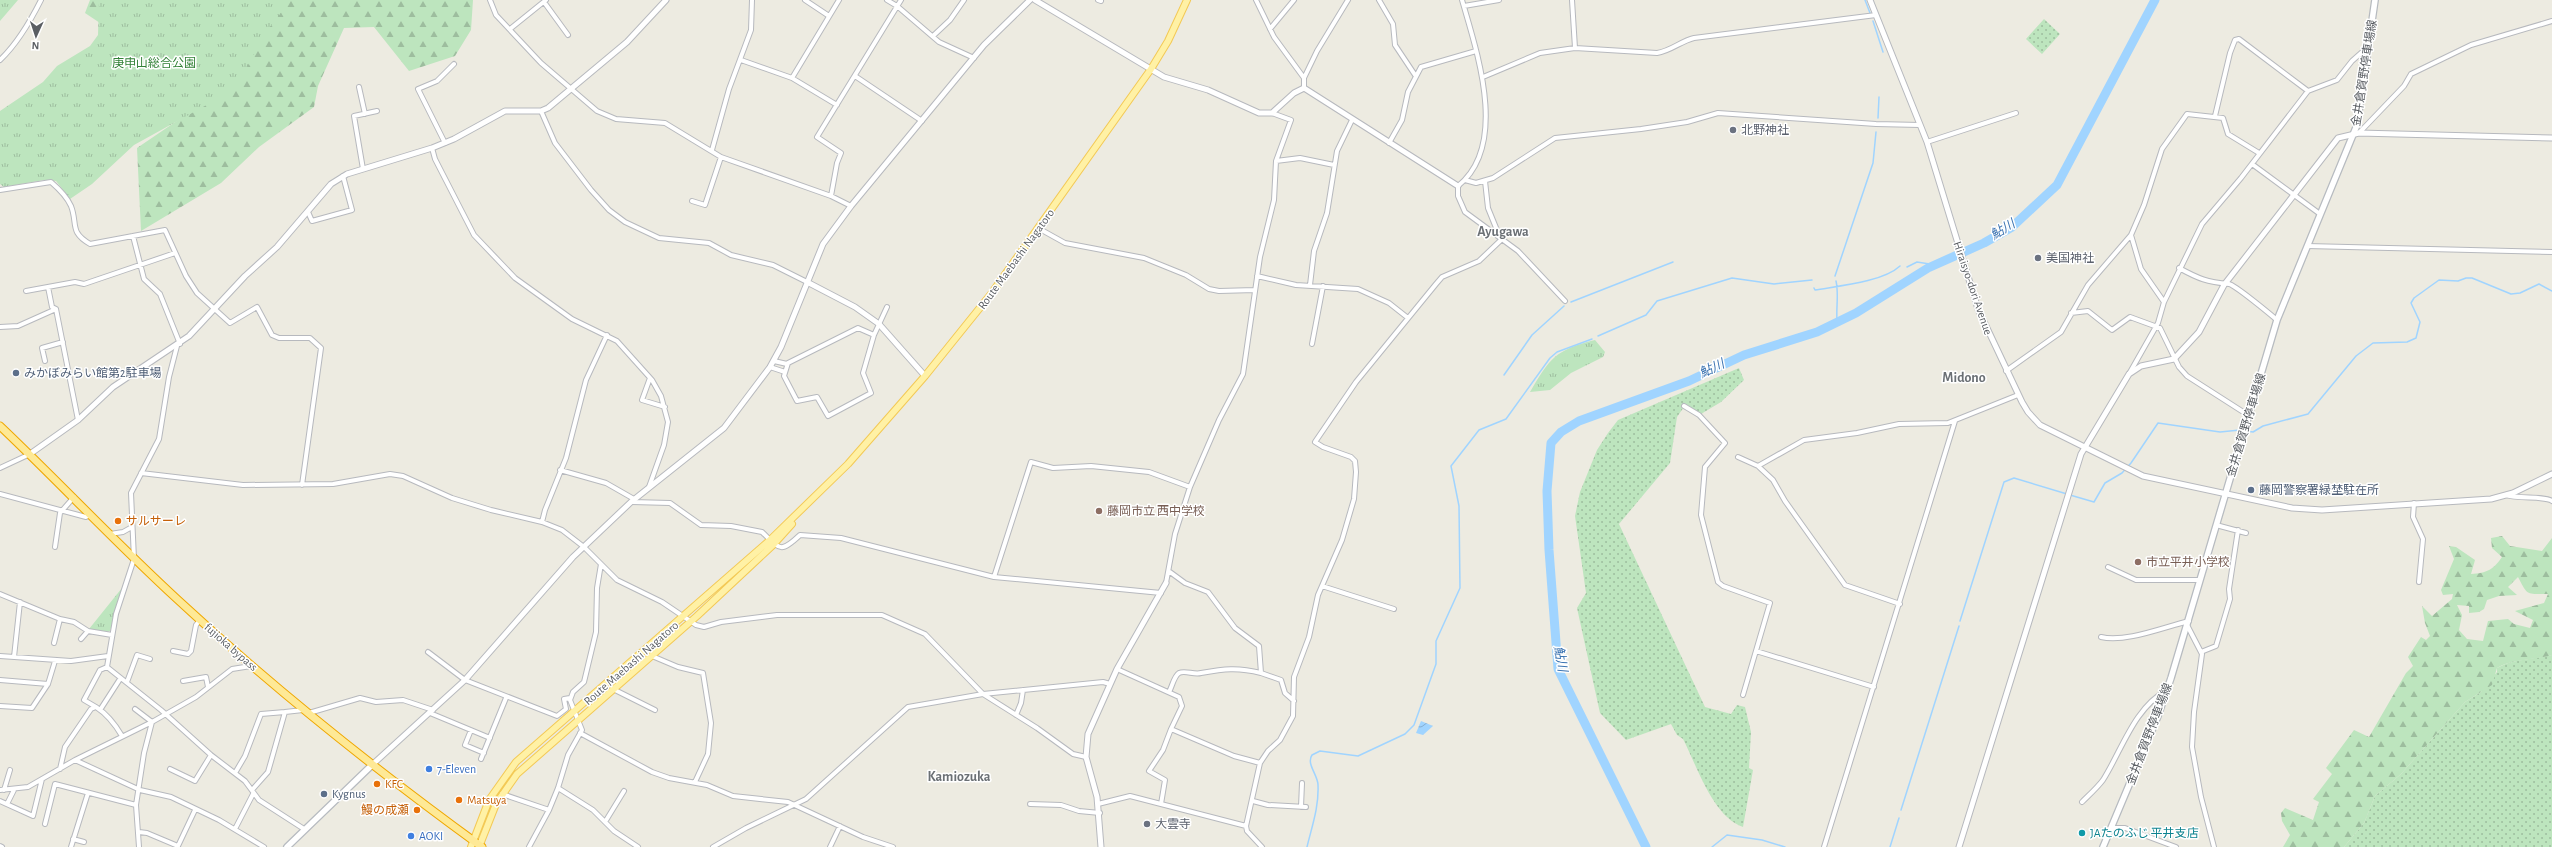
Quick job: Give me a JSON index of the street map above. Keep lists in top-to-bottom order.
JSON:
{
  "streets": {
    "highway": ["fujioka bypass"],
    "main road": ["金井倉賀野停車場線", "Route Maebashi Nagatoro"],
    "street": ["Hiraisyo-dori Avenue"]
  },
  "crossings": [
    ["金井倉賀野停車場線", "Hiraisyo-dori Avenue"],
    ["Route Maebashi Nagatoro", "fujioka bypass"]
  ],
  "districts": ["Ayugawa", "Midono", "Kamiozuka"],
  "water": ["鮎川"],
  "parks": ["庚申山総合公園"],
  "places": [
    "北野神社",
    "美国神社",
    "みかぼみらい館第2駐車場",
    "藤岡警察署緑埜駐在所",
    "藤岡市立 西中学校",
    "サルサーレ",
    "市立平井小学校",
    "7-Eleven",
    "KFC",
    "Kygnus",
    "Matsuya",
    "鰻の成瀬",
    "大雲寺",
    "JAたのふじ 平井支店",
    "AOKI"
  ],
  "north": "bottom"
}
